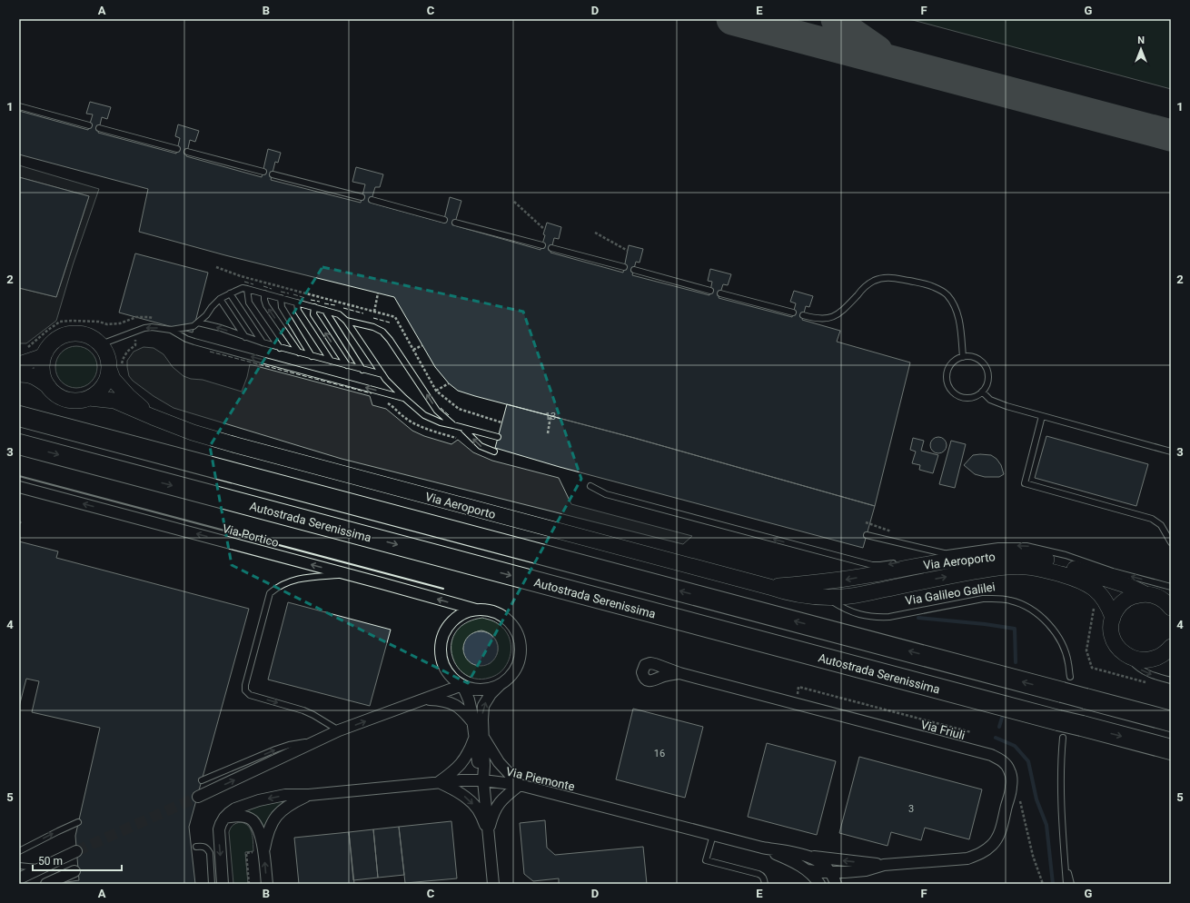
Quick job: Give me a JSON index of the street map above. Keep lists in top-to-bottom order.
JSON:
{
  "streets": {
    "highway": ["Autostrada Serenissima"],
    "main road": ["Via Aeroporto"],
    "street": ["Via Portico", "Via Friuli", "Via Piemonte"],
    "lane": ["Via Galileo Galilei"]
  },
  "crossings": [
    ["Via Aeroporto", "Via Galileo Galilei"],
    ["Via Friuli", "Via Piemonte"]
  ],
  "one_way": ["Via Portico"],
  "house_numbers": ["13", "16", "3"],
  "scale_bar": "50 m",
  "north": "top",
  "grid": {
    "columns": [
      "A",
      "B",
      "C",
      "D",
      "E",
      "F",
      "G"
    ],
    "rows": [
      "1",
      "2",
      "3",
      "4",
      "5"
    ]
  }
}
